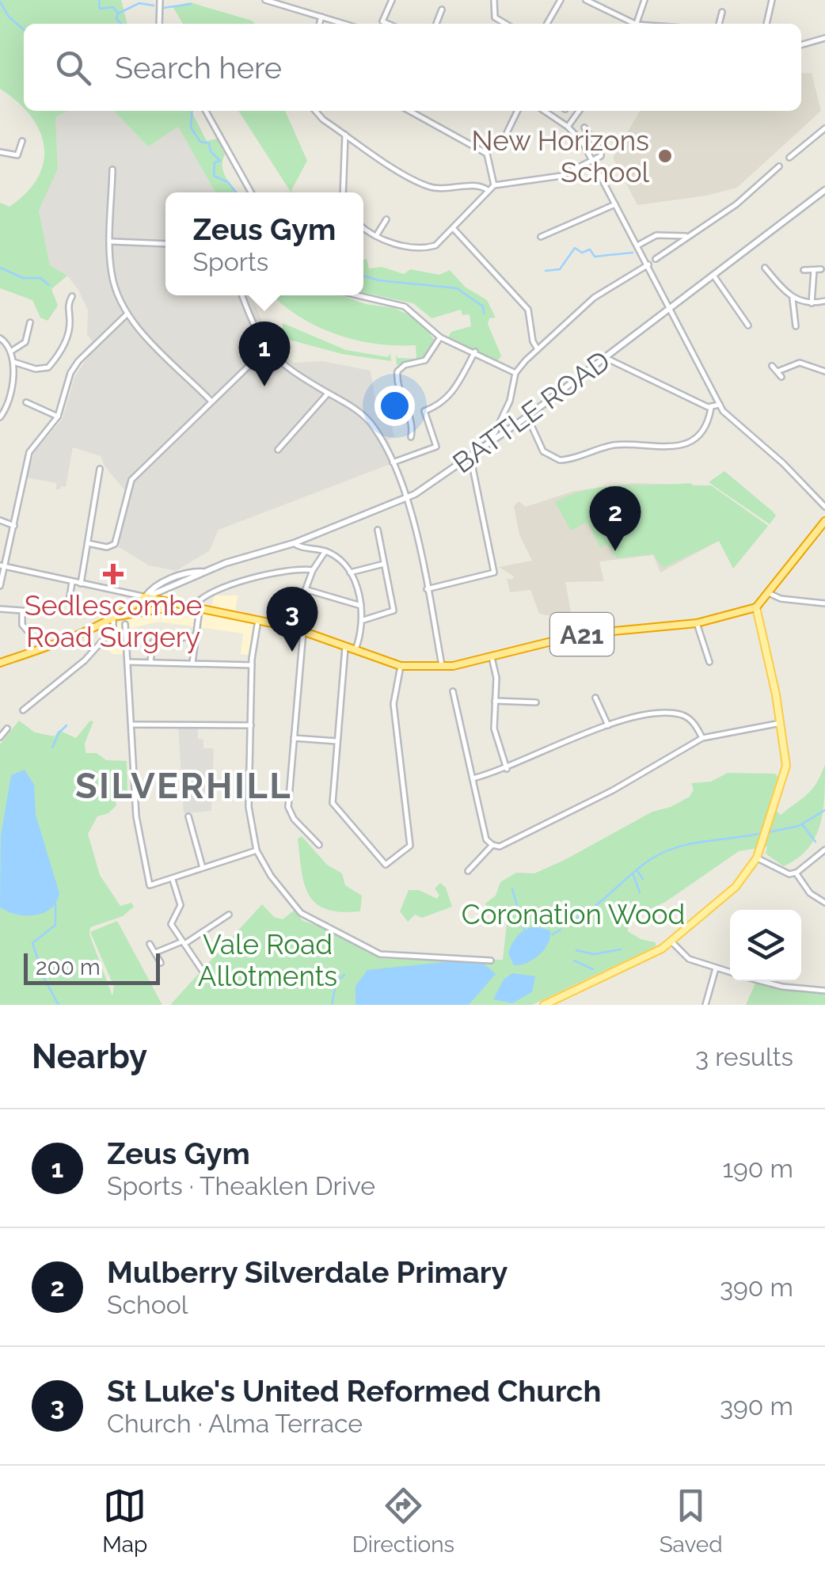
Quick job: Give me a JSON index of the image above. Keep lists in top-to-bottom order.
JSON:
{
  "streets": {
    "highway": ["A21"],
    "main road": ["BATTLE ROAD"]
  },
  "crossings": [
    ["BATTLE ROAD", "A21"]
  ],
  "districts": ["SILVERHILL"],
  "parks": ["Coronation Wood", "Vale Road Allotments"],
  "places": {
    "other": ["New Horizons School"],
    "health": ["Sedlescombe Road Surgery"]
  },
  "scale_bar": "200 m",
  "page": {
    "search": "Search here",
    "popup": ["Zeus Gym", "Sports"],
    "pins": ["1", "2", "3"],
    "scale": "200 m",
    "heading": ["Nearby", "3 results"],
    "list": [
      {
        "mark": "1",
        "name": "Zeus Gym",
        "note": "Sports · Theaklen Drive",
        "value": "190 m"
      },
      {
        "mark": "2",
        "name": "Mulberry Silverdale Primary",
        "note": "School",
        "value": "390 m"
      },
      {
        "mark": "3",
        "name": "St Luke's United Reformed Church",
        "note": "Church · Alma Terrace",
        "value": "390 m"
      }
    ],
    "nav": ["Map", "Directions", "Saved"]
  }
}
